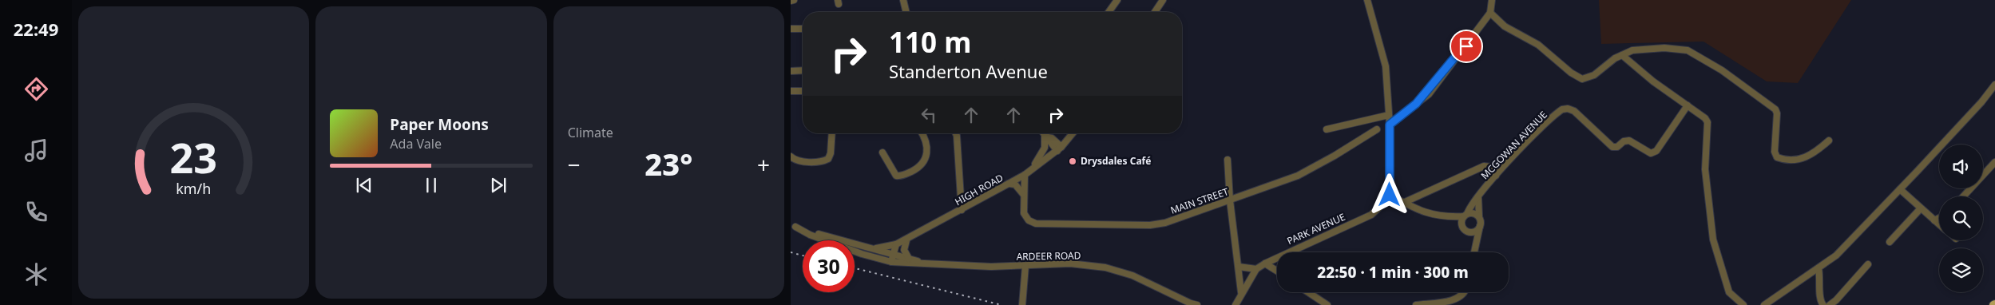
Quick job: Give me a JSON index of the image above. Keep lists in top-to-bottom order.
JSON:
{
  "streets": {
    "street": [
      "MCGOWAN AVENUE",
      "HIGH ROAD",
      "MAIN STREET",
      "PARK AVENUE",
      "ARDEER ROAD"
    ]
  },
  "crossings": [
    ["HIGH ROAD", "ARDEER ROAD"]
  ],
  "places": ["Drysdales Café"],
  "page": {
    "tabs": "22:49",
    "tile": "Climate",
    "turn": ["110 m", "Standerton Avenue"],
    "song": ["Paper Moons", "Ada Vale"],
    "heat": ["−", "23°", "+"],
    "limit": "30",
    "trip": "22:50 · 1 min · 300 m",
    "gauge": ["23", "km/h"]
  }
}
